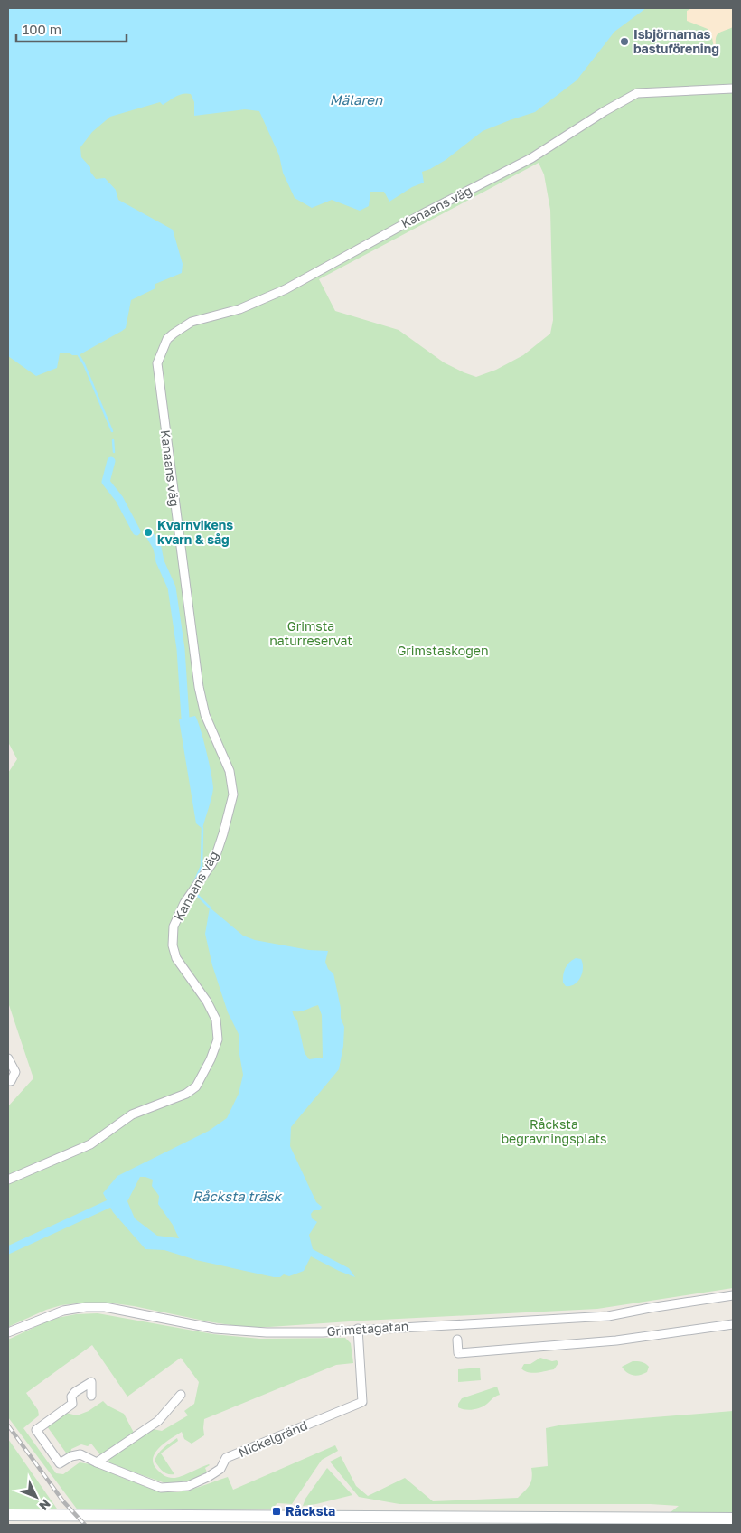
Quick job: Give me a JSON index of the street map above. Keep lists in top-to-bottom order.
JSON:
{
  "streets": {
    "street": ["Kanaans väg", "Grimstagatan", "Nickelgränd"]
  },
  "crossings": [
    ["Grimstagatan", "Nickelgränd"]
  ],
  "water": ["Mälaren", "Råcksta träsk"],
  "parks": ["Grimsta naturreservat", "Grimstaskogen", "Råcksta begravningsplats"],
  "places": {
    "other": ["Isbjörnarnas bastuförening", "Kvarnvikens kvarn & såg"],
    "transit": ["Råcksta"]
  },
  "scale_bar": "100 m",
  "north": "bottom right"
}
